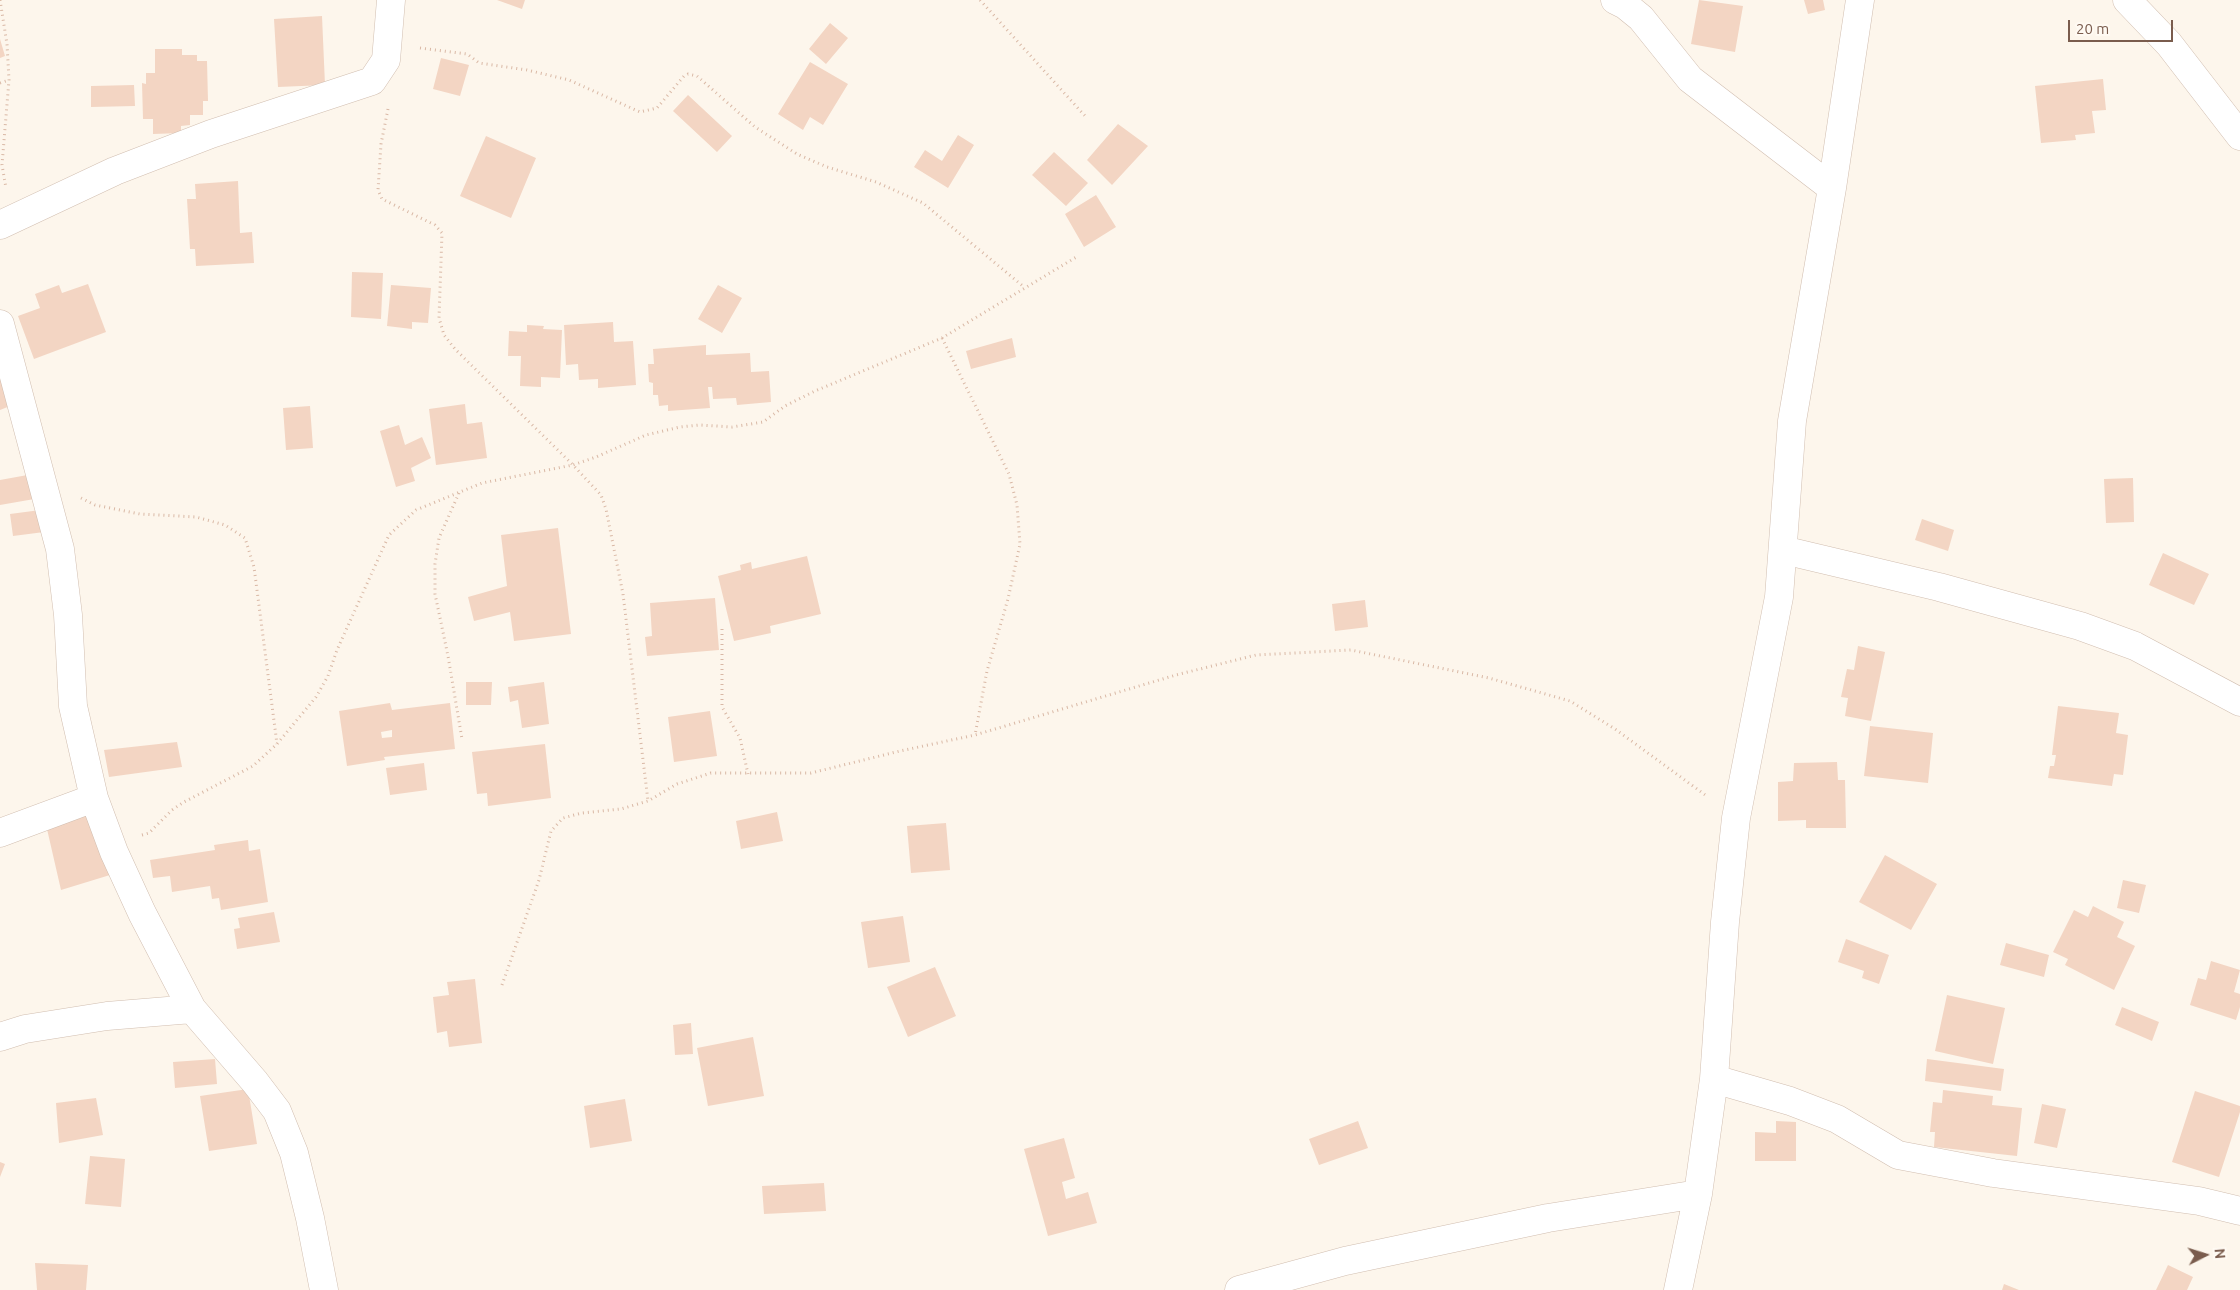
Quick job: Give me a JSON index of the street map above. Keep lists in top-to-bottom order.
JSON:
{
  "scale_bar": "20 m",
  "north": "right"
}
